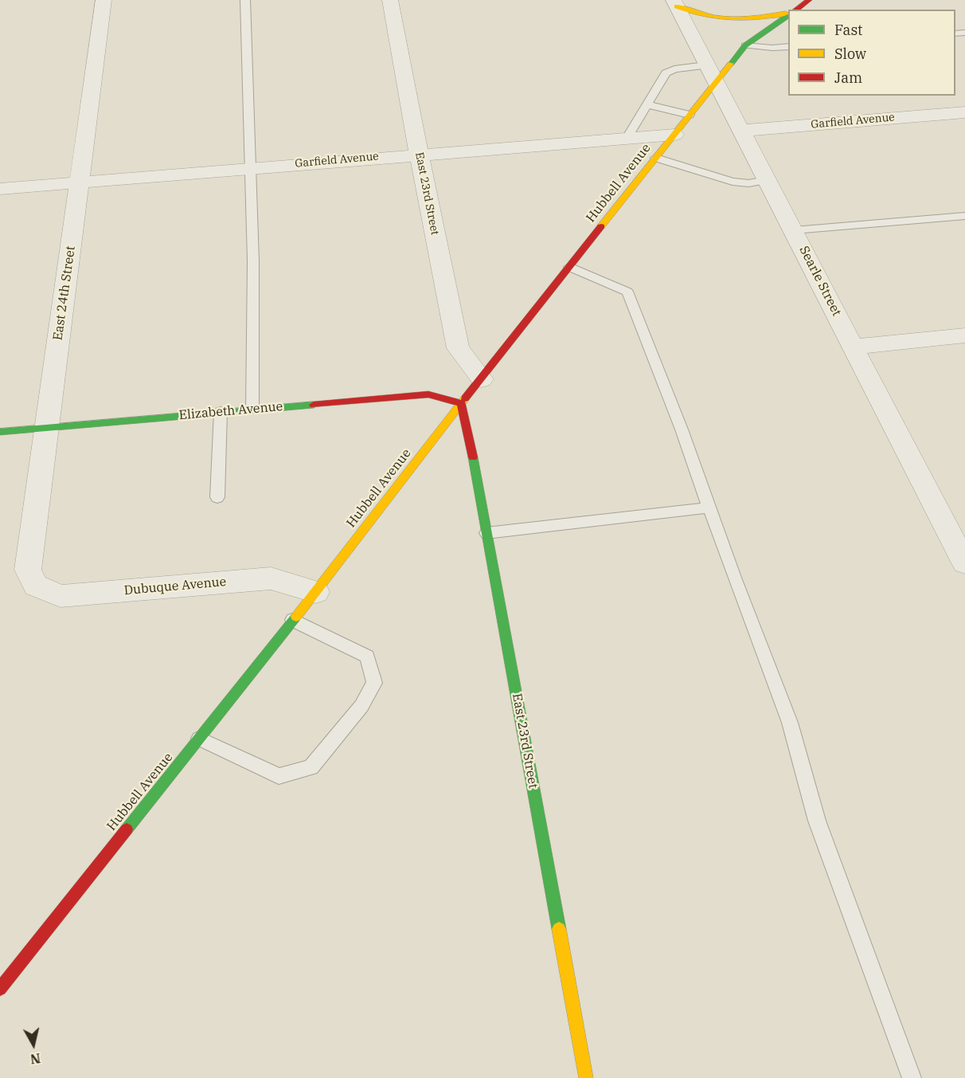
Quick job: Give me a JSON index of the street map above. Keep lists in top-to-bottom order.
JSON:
{
  "streets": {
    "main road": ["Hubbell Avenue", "East 23rd Street", "Elizabeth Avenue"],
    "street": [
      "Garfield Avenue",
      "Searle Street",
      "East 24th Street",
      "Dubuque Avenue"
    ]
  },
  "crossings": [
    ["Garfield Avenue", "Hubbell Avenue"],
    ["Garfield Avenue", "East 23rd Street"],
    ["Garfield Avenue", "Searle Street"],
    ["Garfield Avenue", "East 24th Street"],
    ["Hubbell Avenue", "East 23rd Street"],
    ["Hubbell Avenue", "Searle Street"],
    ["Hubbell Avenue", "Elizabeth Avenue"],
    ["Hubbell Avenue", "Dubuque Avenue"],
    ["East 23rd Street", "Elizabeth Avenue"],
    ["East 24th Street", "Elizabeth Avenue"],
    ["East 24th Street", "Dubuque Avenue"]
  ],
  "legend": ["Fast", "Slow", "Jam"],
  "north": "bottom"
}
